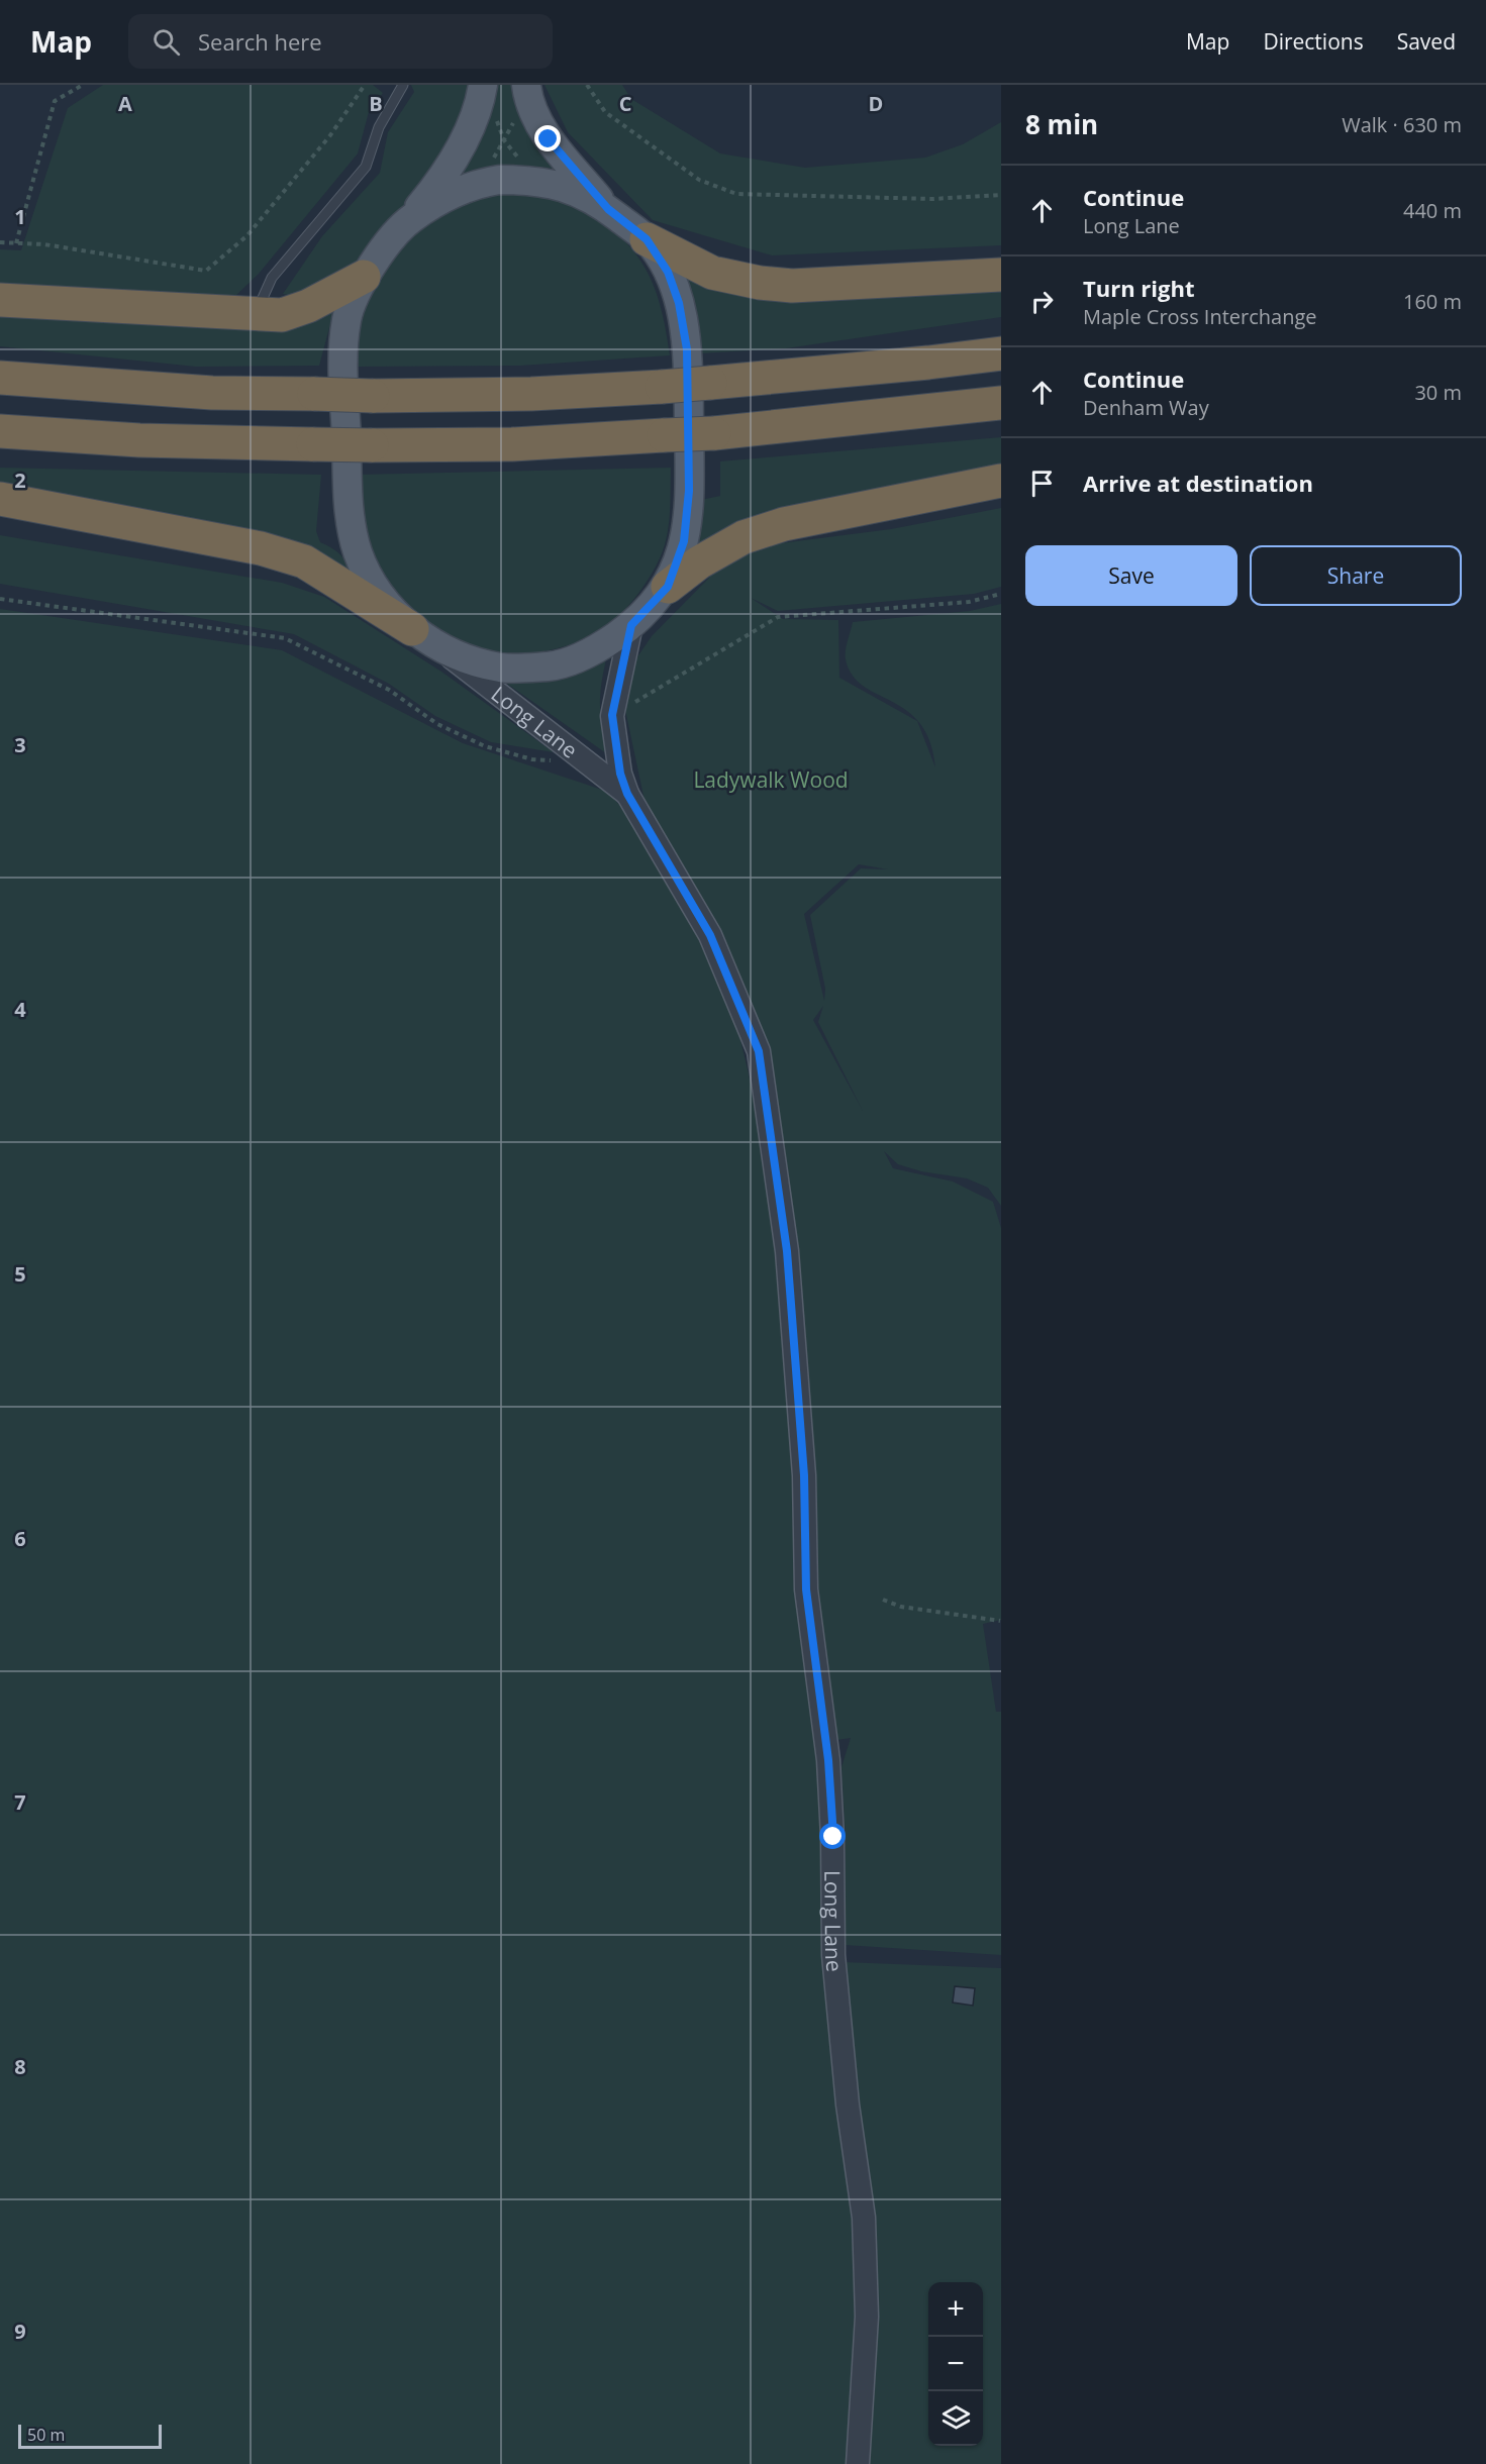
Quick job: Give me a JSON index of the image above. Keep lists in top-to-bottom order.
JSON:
{
  "streets": {
    "street": ["Long Lane"]
  },
  "parks": ["Ladywalk Wood"],
  "scale_bar": "50 m",
  "page": {
    "header": "Map",
    "search": "Search here",
    "nav": ["Map", "Directions", "Saved"],
    "heading": ["8 min", "Walk · 630 m"],
    "list": [
      ["Continue", "Long Lane", "440 m"],
      ["Turn right", "Maple Cross Interchange", "160 m"],
      ["Continue", "Denham Way", "30 m"],
      "Arrive at destination"
    ],
    "buttons": ["Save", "Share"],
    "map_buttons": ["+", "−"],
    "scale": "50 m"
  },
  "grid": {
    "columns": [
      "A",
      "B",
      "C",
      "D"
    ],
    "rows": [
      "1",
      "2",
      "3",
      "4",
      "5",
      "6",
      "7",
      "8",
      "9"
    ]
  }
}
